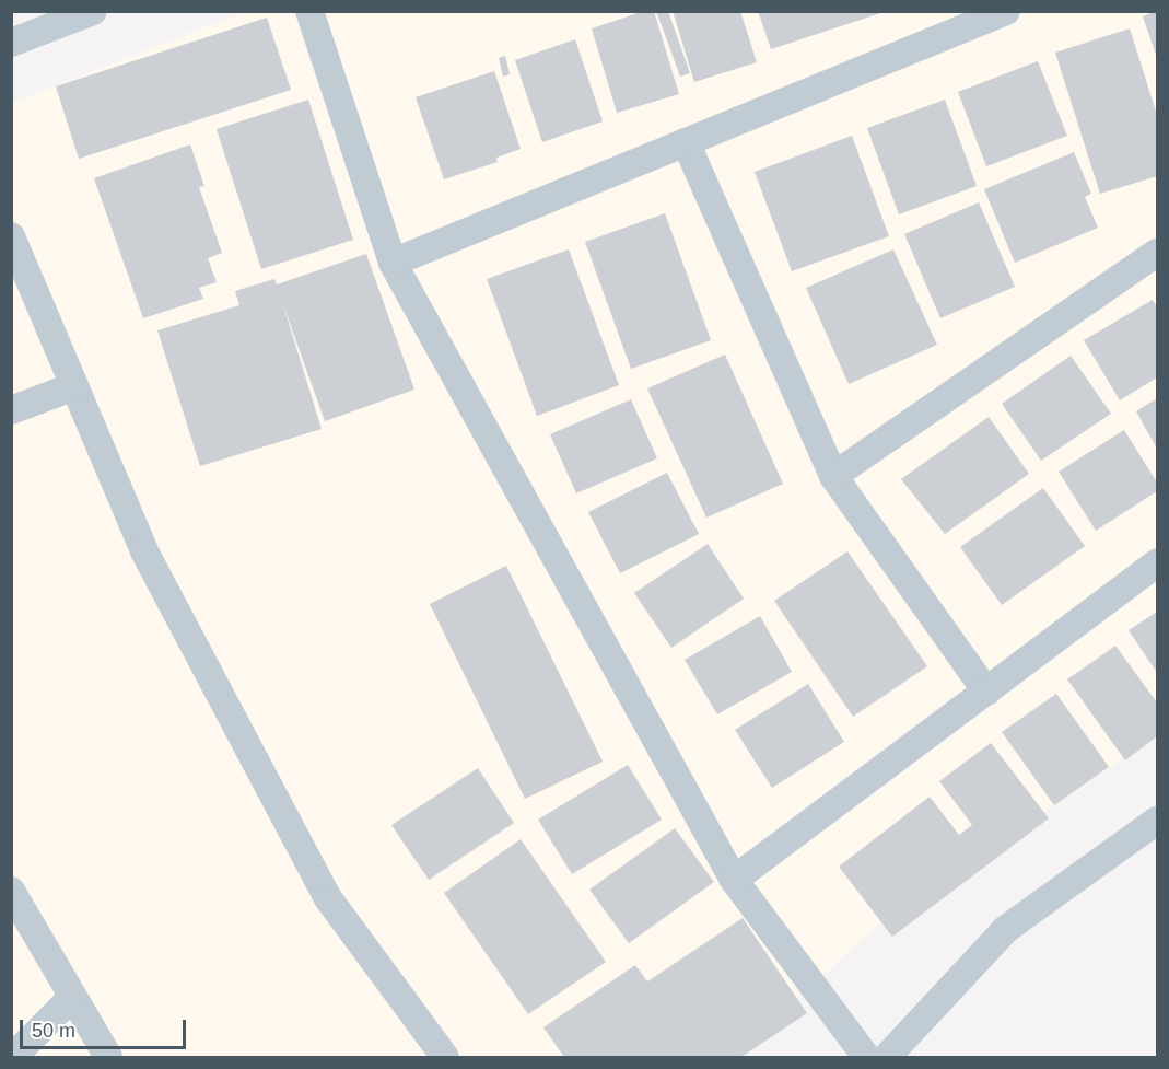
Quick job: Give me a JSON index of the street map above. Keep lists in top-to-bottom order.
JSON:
{
  "scale_bar": "50 m"
}
